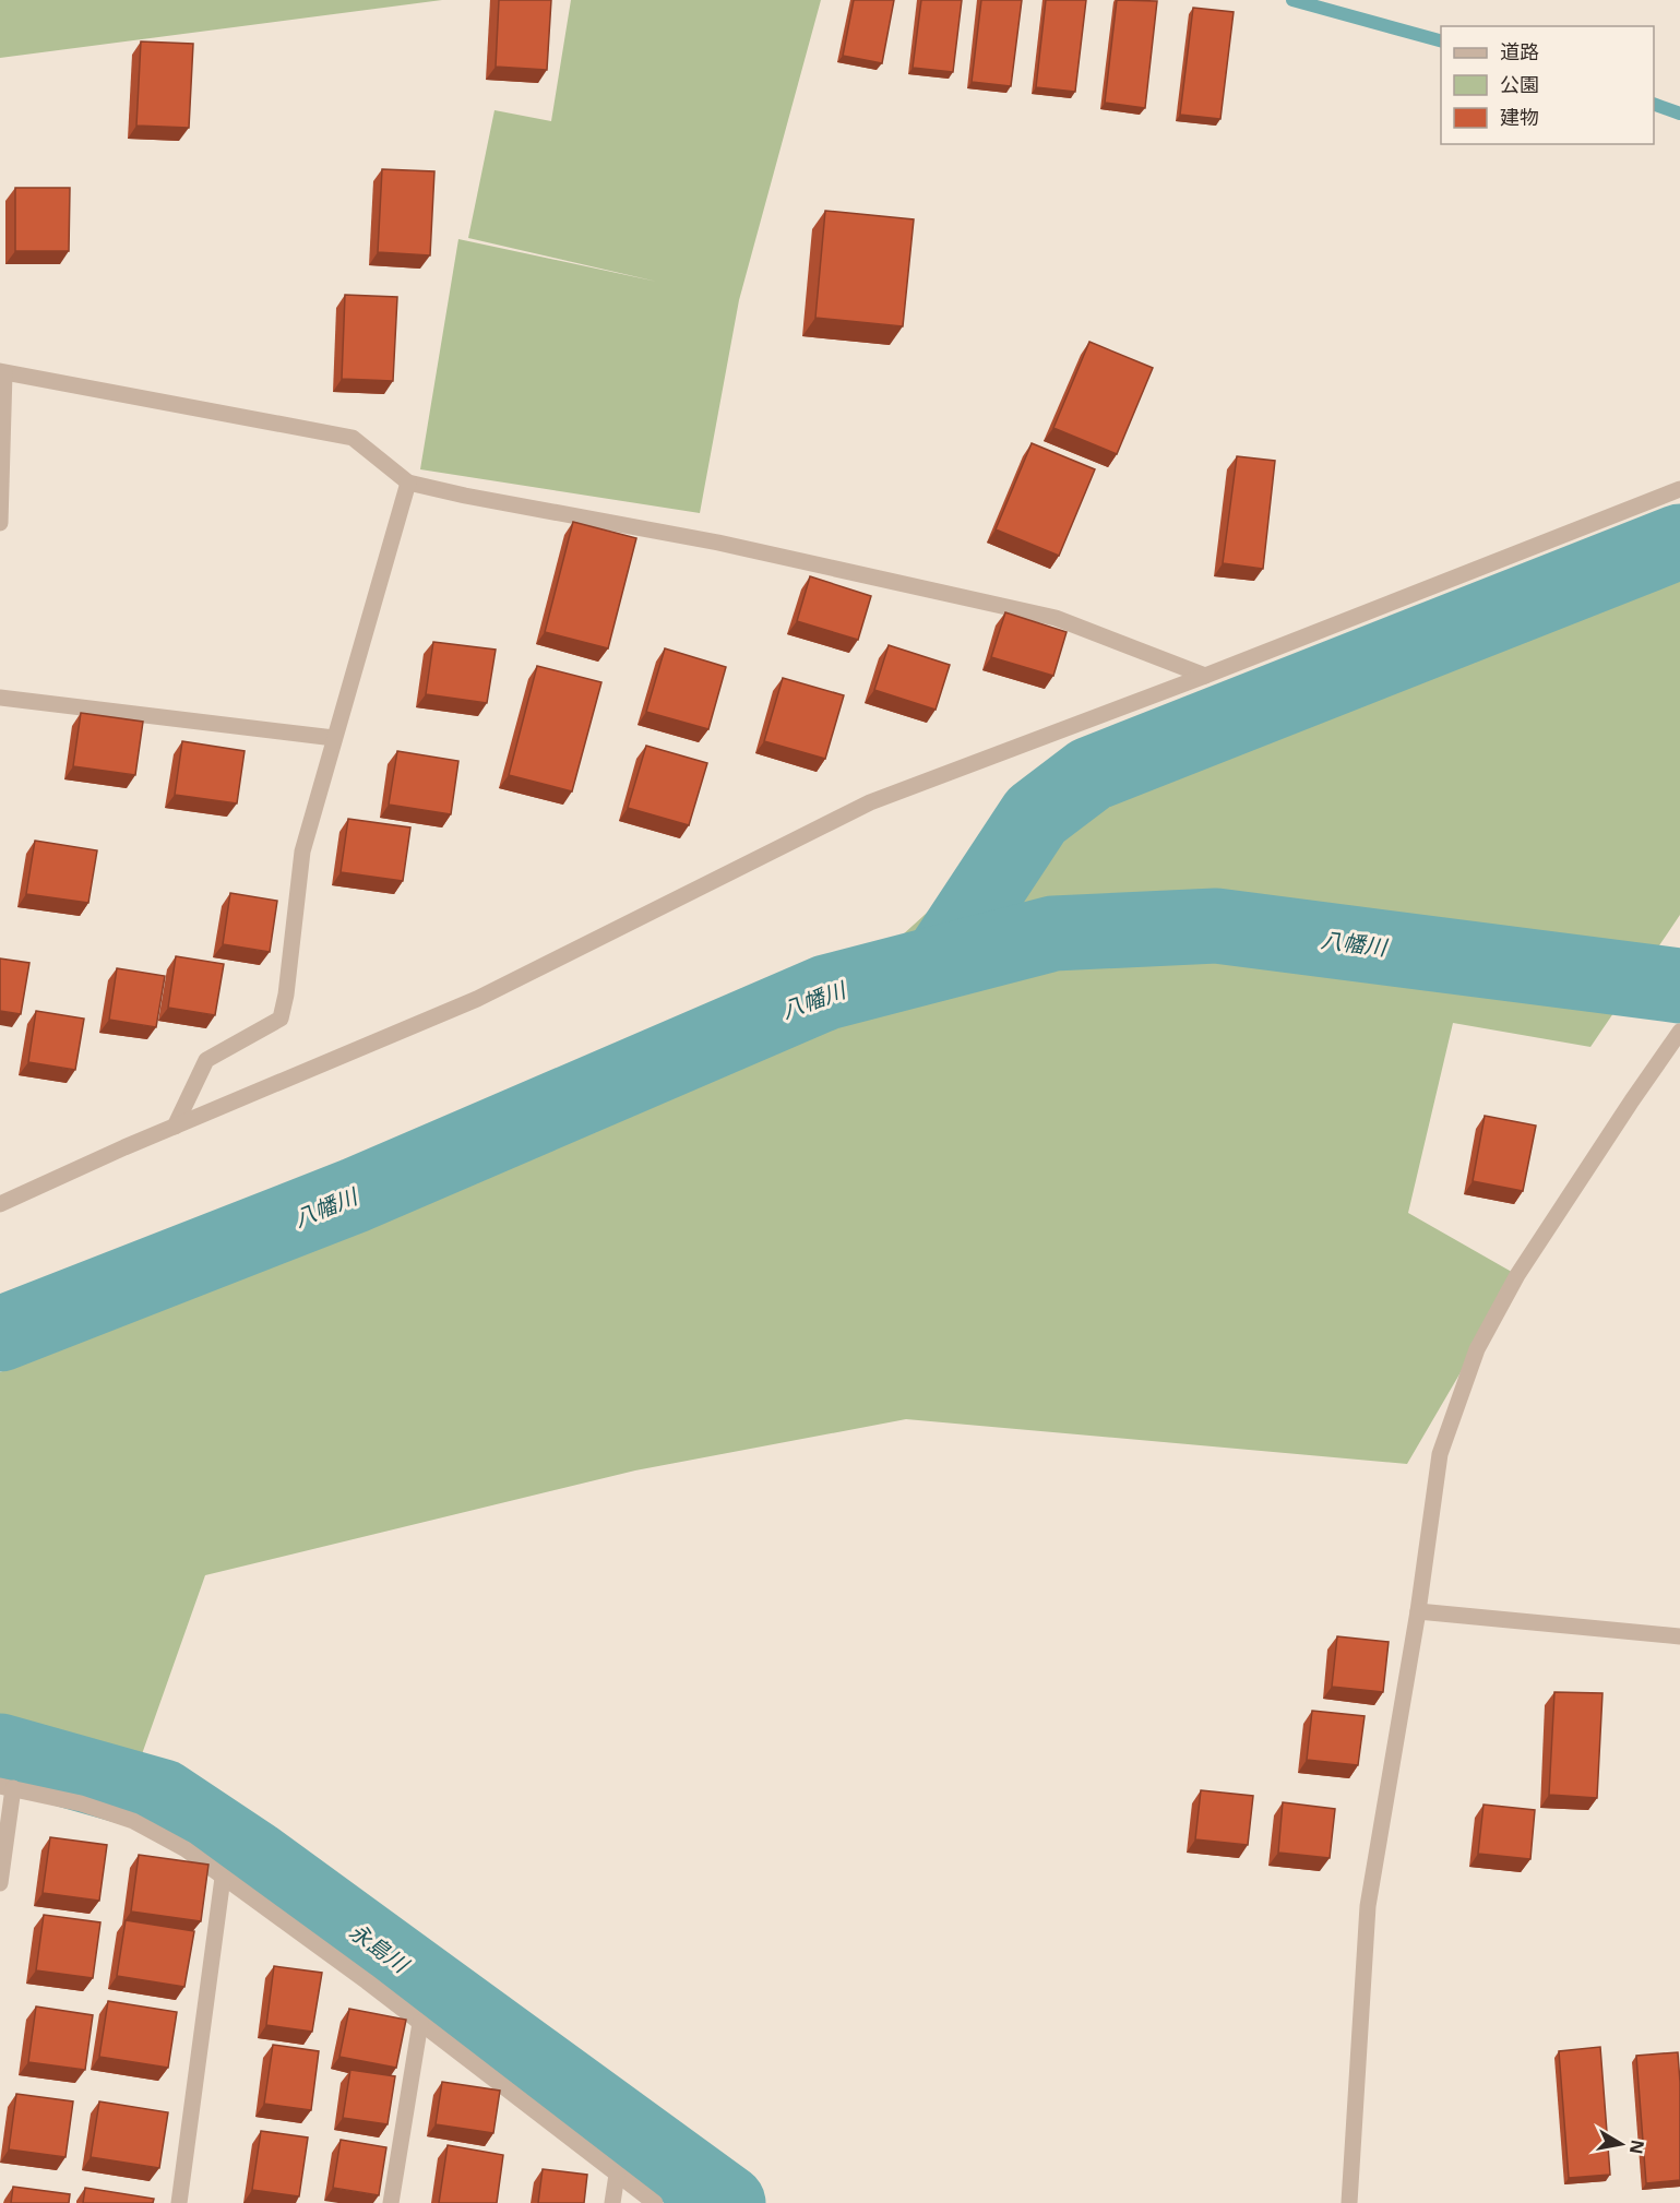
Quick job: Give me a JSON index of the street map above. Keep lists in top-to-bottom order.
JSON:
{
  "water": ["八幡川", "永島川"],
  "legend": ["道路", "公園", "建物"],
  "north": "right"
}
